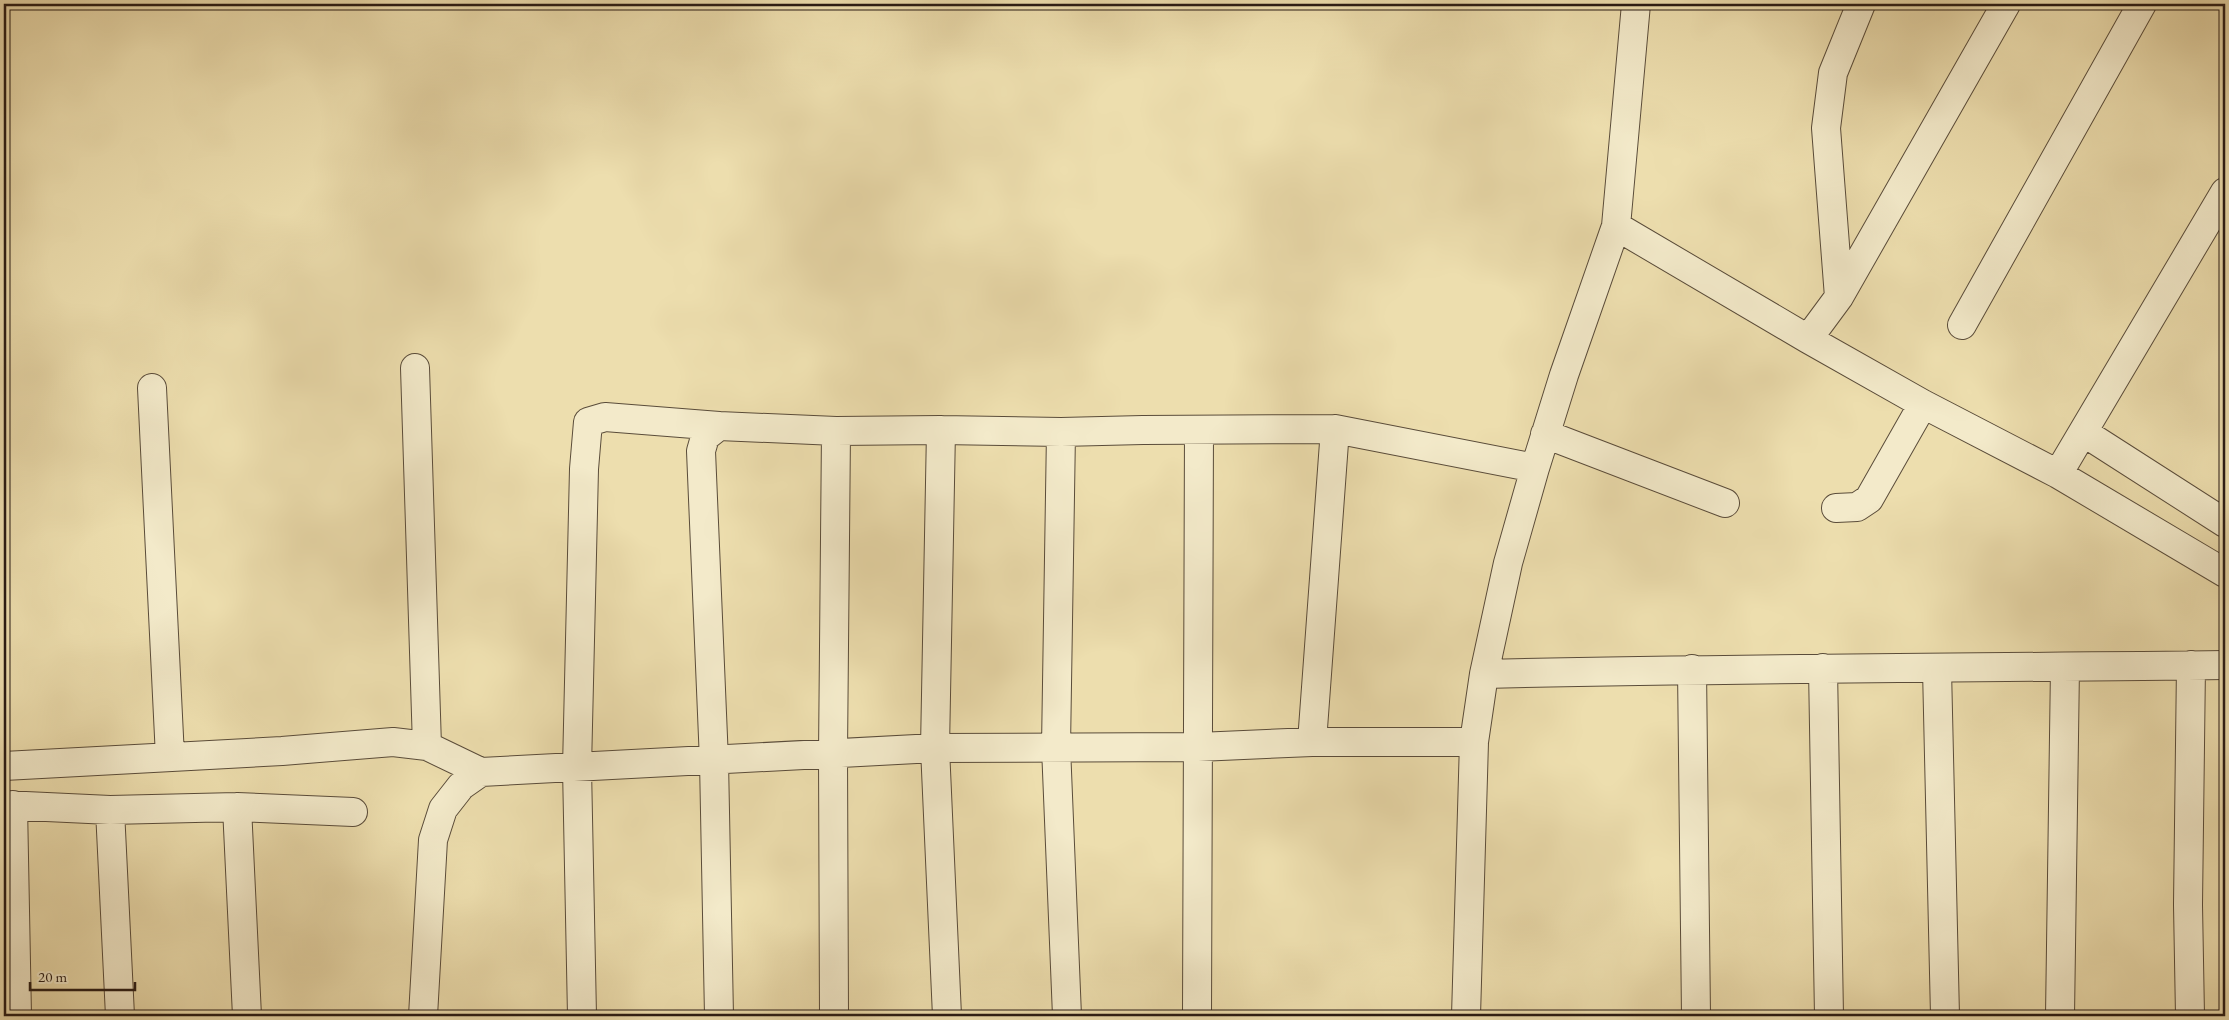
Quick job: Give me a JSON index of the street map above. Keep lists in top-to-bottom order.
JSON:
{
  "scale_bar": "20 m"
}
